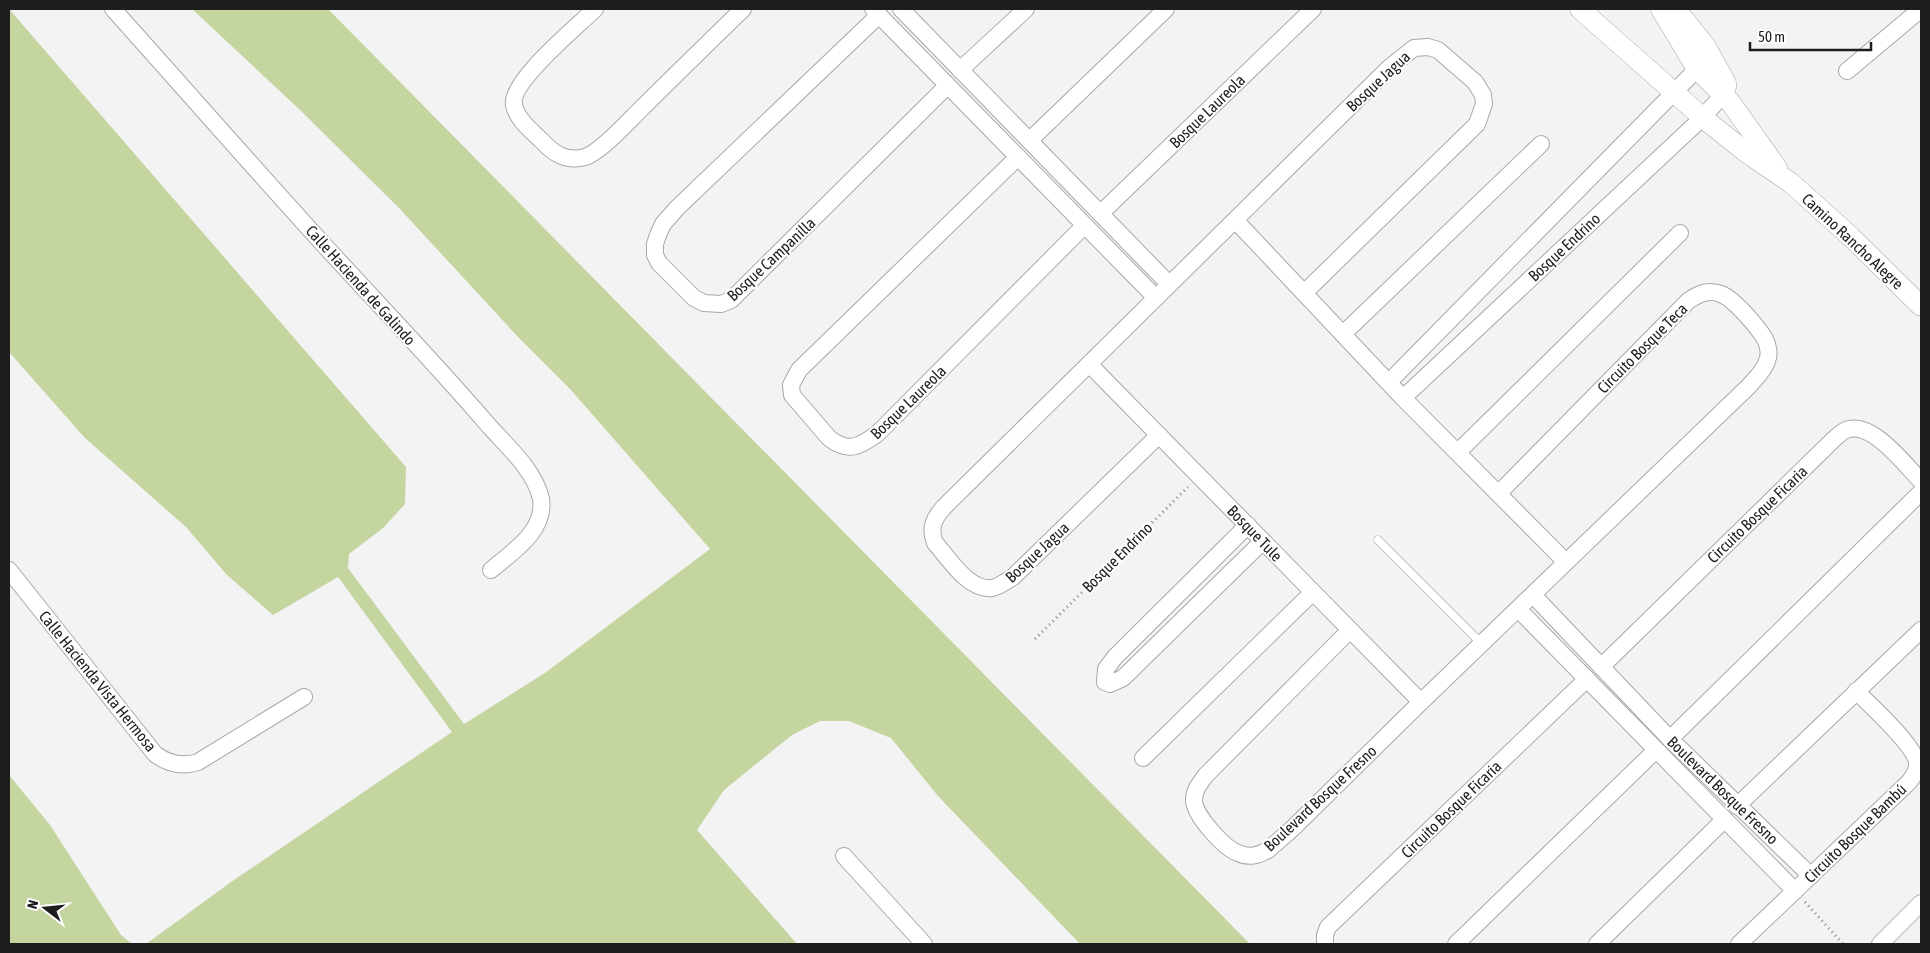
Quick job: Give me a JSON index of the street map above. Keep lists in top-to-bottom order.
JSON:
{
  "streets": {
    "street": [
      "Bosque Jagua",
      "Bosque Laureola",
      "Camino Rancho Alegre",
      "Bosque Endrino",
      "Bosque Campanilla",
      "Calle Hacienda de Galindo",
      "Circuito Bosque Teca",
      "Circuito Bosque Ficaria",
      "Bosque Tule",
      "Calle Hacienda Vista Hermosa",
      "Boulevard Bosque Fresno",
      "Circuito Bosque Bambú"
    ]
  },
  "crossings": [
    ["Bosque Jagua", "Bosque Tule"],
    ["Bosque Endrino", "Bosque Tule"],
    ["Circuito Bosque Ficaria", "Boulevard Bosque Fresno"],
    ["Bosque Tule", "Boulevard Bosque Fresno"],
    ["Boulevard Bosque Fresno", "Circuito Bosque Bambú"]
  ],
  "scale_bar": "50 m",
  "north": "left"
}
